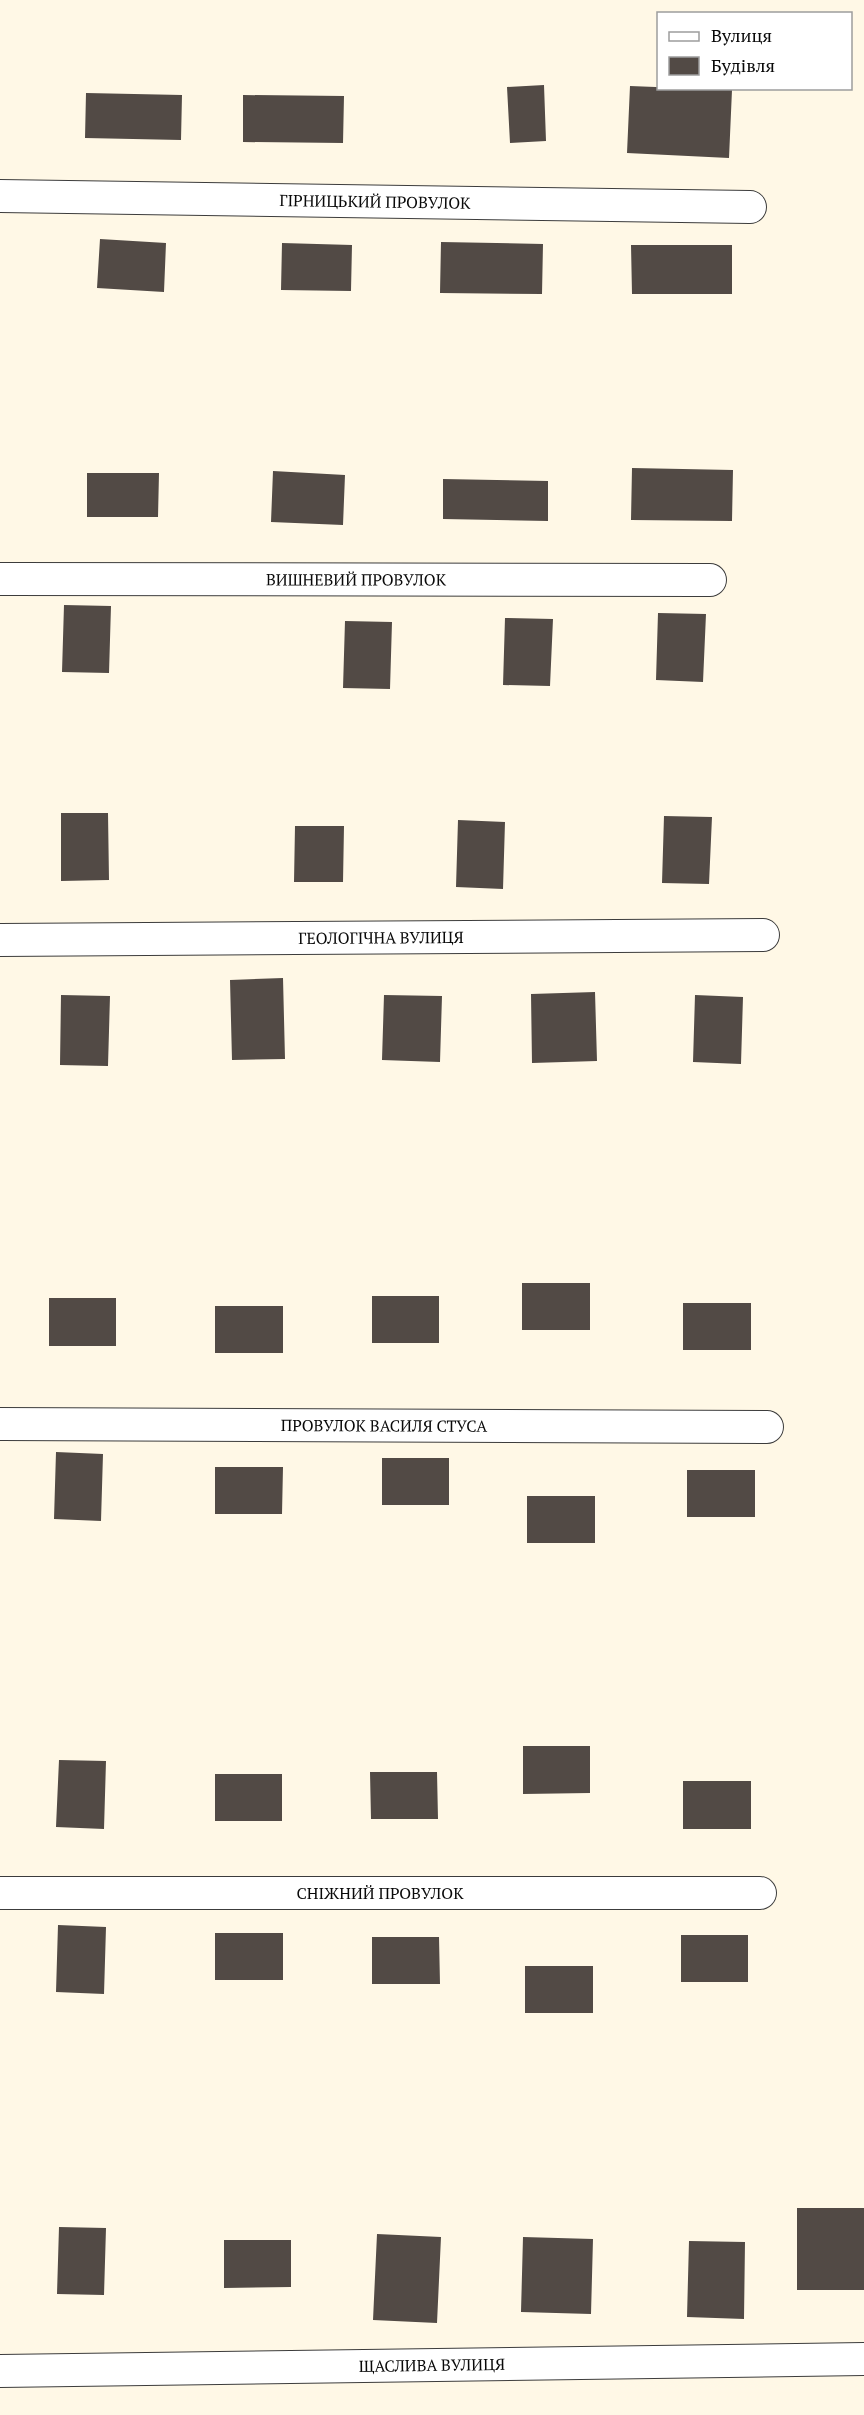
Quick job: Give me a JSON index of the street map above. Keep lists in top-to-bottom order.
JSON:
{
  "streets": {
    "street": [
      "ГІРНИЦЬКИЙ ПРОВУЛОК",
      "ВИШНЕВИЙ ПРОВУЛОК",
      "ГЕОЛОГІЧНА ВУЛИЦЯ",
      "ПРОВУЛОК ВАСИЛЯ СТУСА",
      "СНІЖНИЙ ПРОВУЛОК",
      "ЩАСЛИВА ВУЛИЦЯ"
    ]
  },
  "legend": ["Вулиця", "Будівля"]
}
